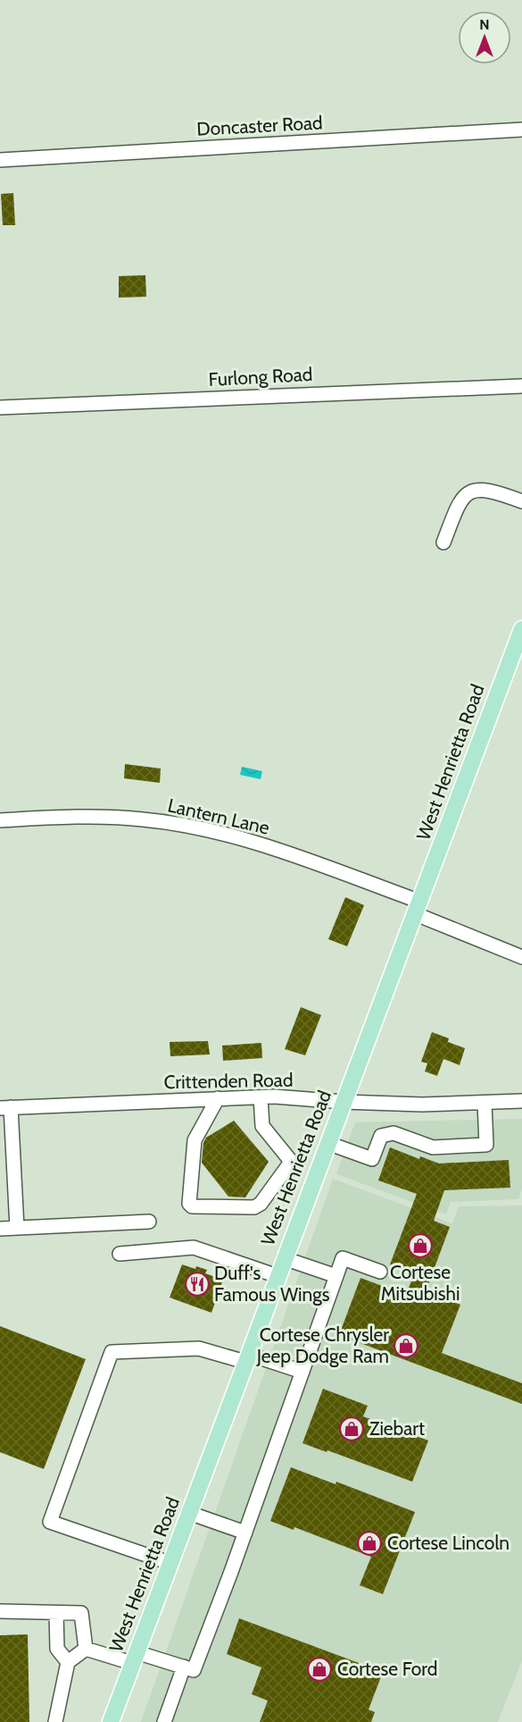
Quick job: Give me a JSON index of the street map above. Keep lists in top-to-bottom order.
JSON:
{
  "streets": {
    "main road": ["West Henrietta Road"],
    "street": [
      "Doncaster Road",
      "Furlong Road",
      "Lantern Lane",
      "Crittenden Road"
    ]
  },
  "crossings": [
    ["West Henrietta Road", "Lantern Lane"],
    ["West Henrietta Road", "Crittenden Road"]
  ],
  "places": {
    "shop": [
      "Cortese Mitsubishi",
      "Cortese Chrysler Jeep Dodge Ram",
      "Ziebart",
      "Cortese Lincoln",
      "Cortese Ford"
    ],
    "restaurant": ["Duff's Famous Wings"]
  },
  "north": "top"
}
